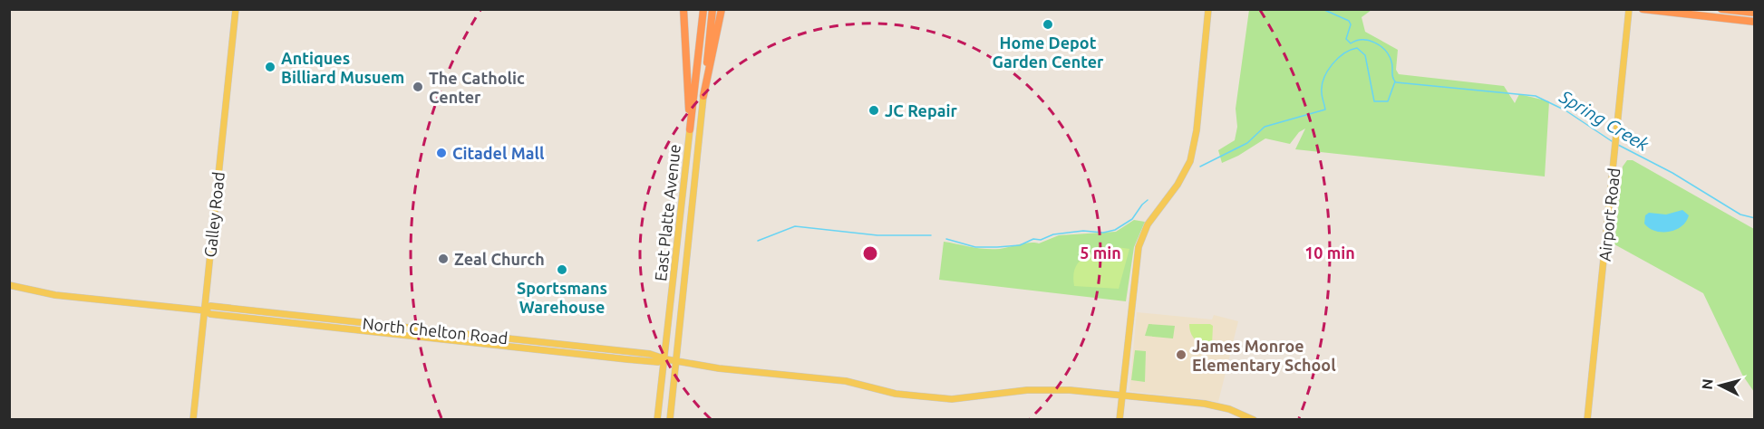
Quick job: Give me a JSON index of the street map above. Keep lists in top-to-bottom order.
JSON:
{
  "streets": {
    "highway": ["East Platte Avenue"],
    "main road": ["Galley Road", "Airport Road", "North Chelton Road"]
  },
  "crossings": [
    ["East Platte Avenue", "North Chelton Road"],
    ["Galley Road", "North Chelton Road"]
  ],
  "water": ["Spring Creek"],
  "places": [
    "Home Depot Garden Center",
    "Antiques Billiard Musuem",
    "The Catholic Center",
    "JC Repair",
    "Citadel Mall",
    "Zeal Church",
    "Sportsmans Warehouse",
    "James Monroe Elementary School"
  ],
  "north": "left",
  "rings": ["5 min", "10 min"]
}
